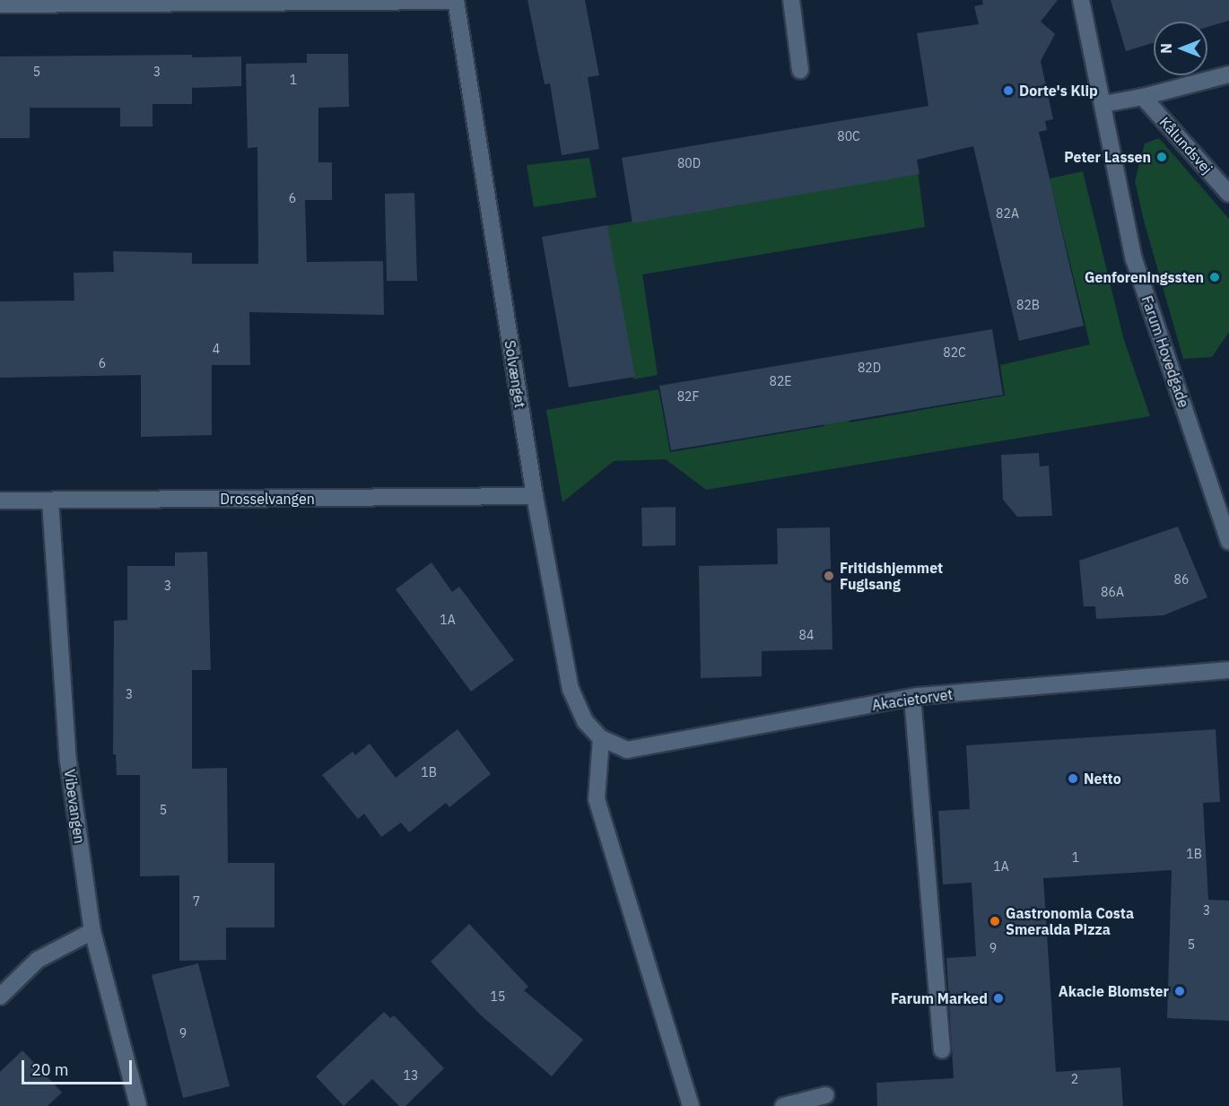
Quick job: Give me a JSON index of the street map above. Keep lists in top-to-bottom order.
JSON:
{
  "streets": {
    "street": [
      "Kålundsvej",
      "Farum Hovedgade",
      "Solvænget",
      "Drosselvangen",
      "Akacietorvet",
      "Vibevangen"
    ]
  },
  "crossings": [
    ["Kålundsvej", "Farum Hovedgade"],
    ["Solvænget", "Drosselvangen"],
    ["Solvænget", "Akacietorvet"],
    ["Drosselvangen", "Vibevangen"]
  ],
  "places": [
    "Dorte's Klip",
    "Peter Lassen",
    "Genforeningssten",
    "Fritidshjemmet Fuglsang",
    "Netto",
    "Gastronomia Costa Smeralda Pizza",
    "Akacie Blomster",
    "Farum Marked"
  ],
  "house_numbers": [
    "5",
    "3",
    "1",
    "80C",
    "80D",
    "6",
    "82A",
    "82B",
    "4",
    "82C",
    "6",
    "82D",
    "82E",
    "82F",
    "86",
    "3",
    "86A",
    "1A",
    "84",
    "3",
    "1B",
    "5",
    "1B",
    "1",
    "1A",
    "7",
    "3",
    "5",
    "9",
    "15",
    "9",
    "13",
    "2"
  ],
  "scale_bar": "20 m",
  "north": "left"
}
